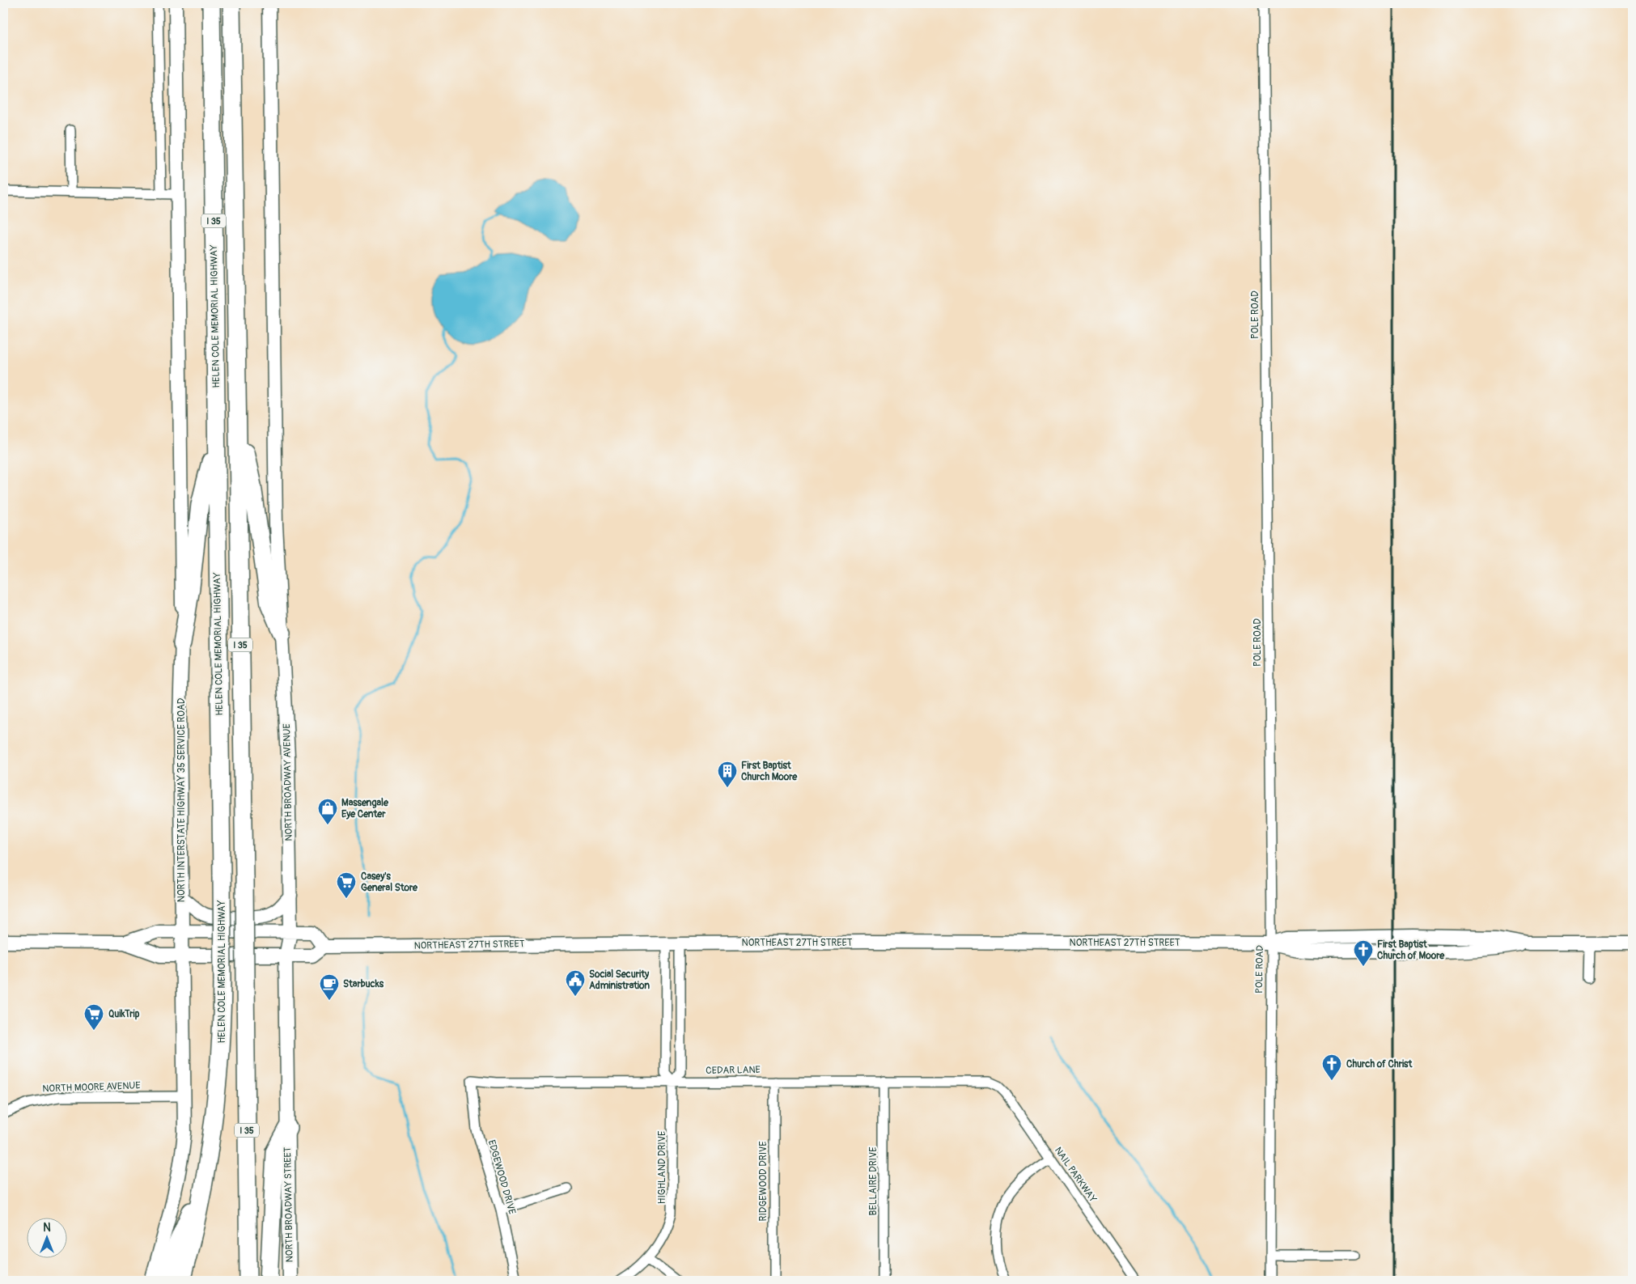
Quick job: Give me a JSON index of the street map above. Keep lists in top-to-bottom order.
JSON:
{
  "streets": {
    "highway": ["I 35", "HELEN COLE MEMORIAL HIGHWAY"],
    "main road": [
      "NORTH BROADWAY AVENUE",
      "NORTH INTERSTATE HIGHWAY 35 SERVICE ROAD",
      "NORTHEAST 27TH STREET",
      "NORTH BROADWAY STREET"
    ],
    "street": [
      "POLE ROAD",
      "CEDAR LANE",
      "NORTH MOORE AVENUE",
      "HIGHLAND DRIVE",
      "NAIL PARKWAY",
      "EDGEWOOD DRIVE",
      "RIDGEWOOD DRIVE",
      "BELLAIRE DRIVE"
    ]
  },
  "crossings": [
    ["POLE ROAD", "NORTHEAST 27TH STREET"],
    ["NORTH BROADWAY AVENUE", "NORTHEAST 27TH STREET"],
    ["NORTH INTERSTATE HIGHWAY 35 SERVICE ROAD", "NORTHEAST 27TH STREET"],
    ["NORTH INTERSTATE HIGHWAY 35 SERVICE ROAD", "NORTH MOORE AVENUE"],
    ["NORTHEAST 27TH STREET", "HIGHLAND DRIVE"],
    ["CEDAR LANE", "HIGHLAND DRIVE"],
    ["CEDAR LANE", "NAIL PARKWAY"],
    ["CEDAR LANE", "EDGEWOOD DRIVE"],
    ["CEDAR LANE", "RIDGEWOOD DRIVE"],
    ["CEDAR LANE", "BELLAIRE DRIVE"]
  ],
  "places": {
    "building": ["First Baptist Church Moore"],
    "shop": ["Massengale Eye Center"],
    "supermarket": ["Casey's General Store", "QuikTrip"],
    "church": ["First Baptist Church of Moore", "Church of Christ"],
    "public building": ["Social Security Administration"],
    "cafe": ["Starbucks"]
  },
  "north": "top"
}
